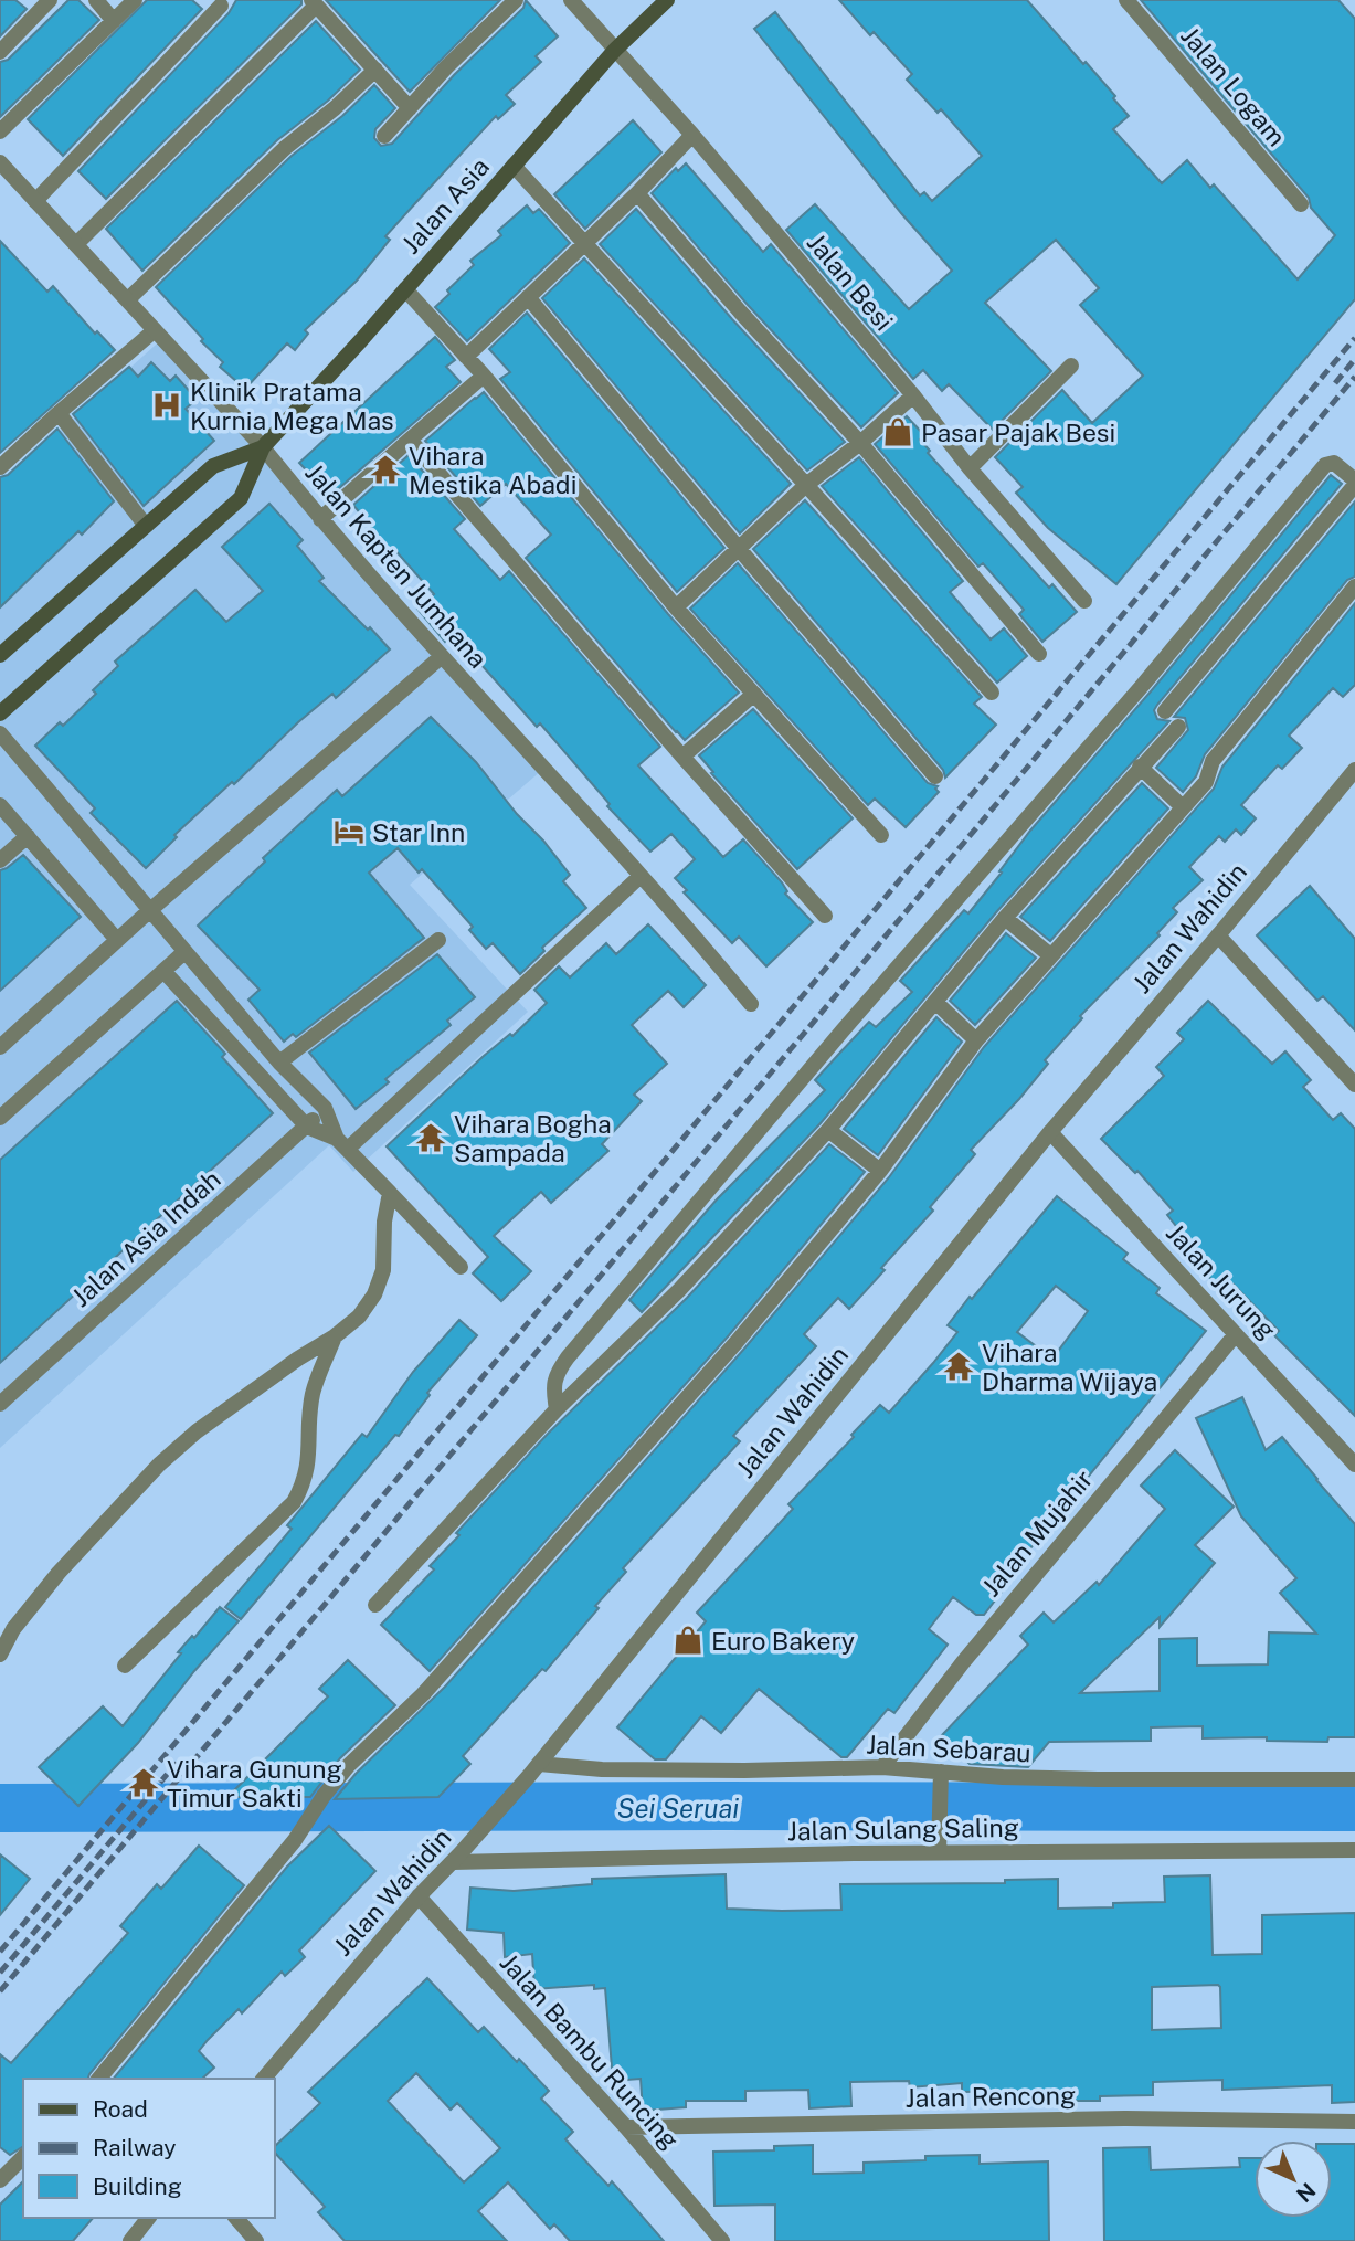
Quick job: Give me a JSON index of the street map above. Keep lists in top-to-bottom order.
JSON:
{
  "streets": {
    "main road": ["Jalan Asia"],
    "street": [
      "Jalan Logam",
      "Jalan Besi",
      "Jalan Kapten Jumhana",
      "Jalan Wahidin",
      "Jalan Asia Indah",
      "Jalan Jurung",
      "Jalan Mujahir",
      "Jalan Sebarau",
      "Jalan Sulang Saling",
      "Jalan Bambu Runcing",
      "Jalan Rencong"
    ]
  },
  "crossings": [
    ["Jalan Asia", "Jalan Besi"],
    ["Jalan Asia", "Jalan Kapten Jumhana"],
    ["Jalan Wahidin", "Jalan Jurung"],
    ["Jalan Wahidin", "Jalan Sebarau"],
    ["Jalan Wahidin", "Jalan Sulang Saling"],
    ["Jalan Wahidin", "Jalan Bambu Runcing"],
    ["Jalan Jurung", "Jalan Mujahir"],
    ["Jalan Mujahir", "Jalan Sebarau"],
    ["Jalan Bambu Runcing", "Jalan Rencong"]
  ],
  "water": ["Sei Seruai"],
  "places": {
    "hospital": ["Klinik Pratama Kurnia Mega Mas"],
    "shop": ["Pasar Pajak Besi", "Euro Bakery"],
    "temple": [
      "Vihara Mestika Abadi",
      "Vihara Bogha Sampada",
      "Vihara Dharma Wijaya",
      "Vihara Gunung Timur Sakti"
    ],
    "hotel": ["Star Inn"]
  },
  "legend": ["Road", "Railway", "Building"],
  "north": "bottom right"
}
